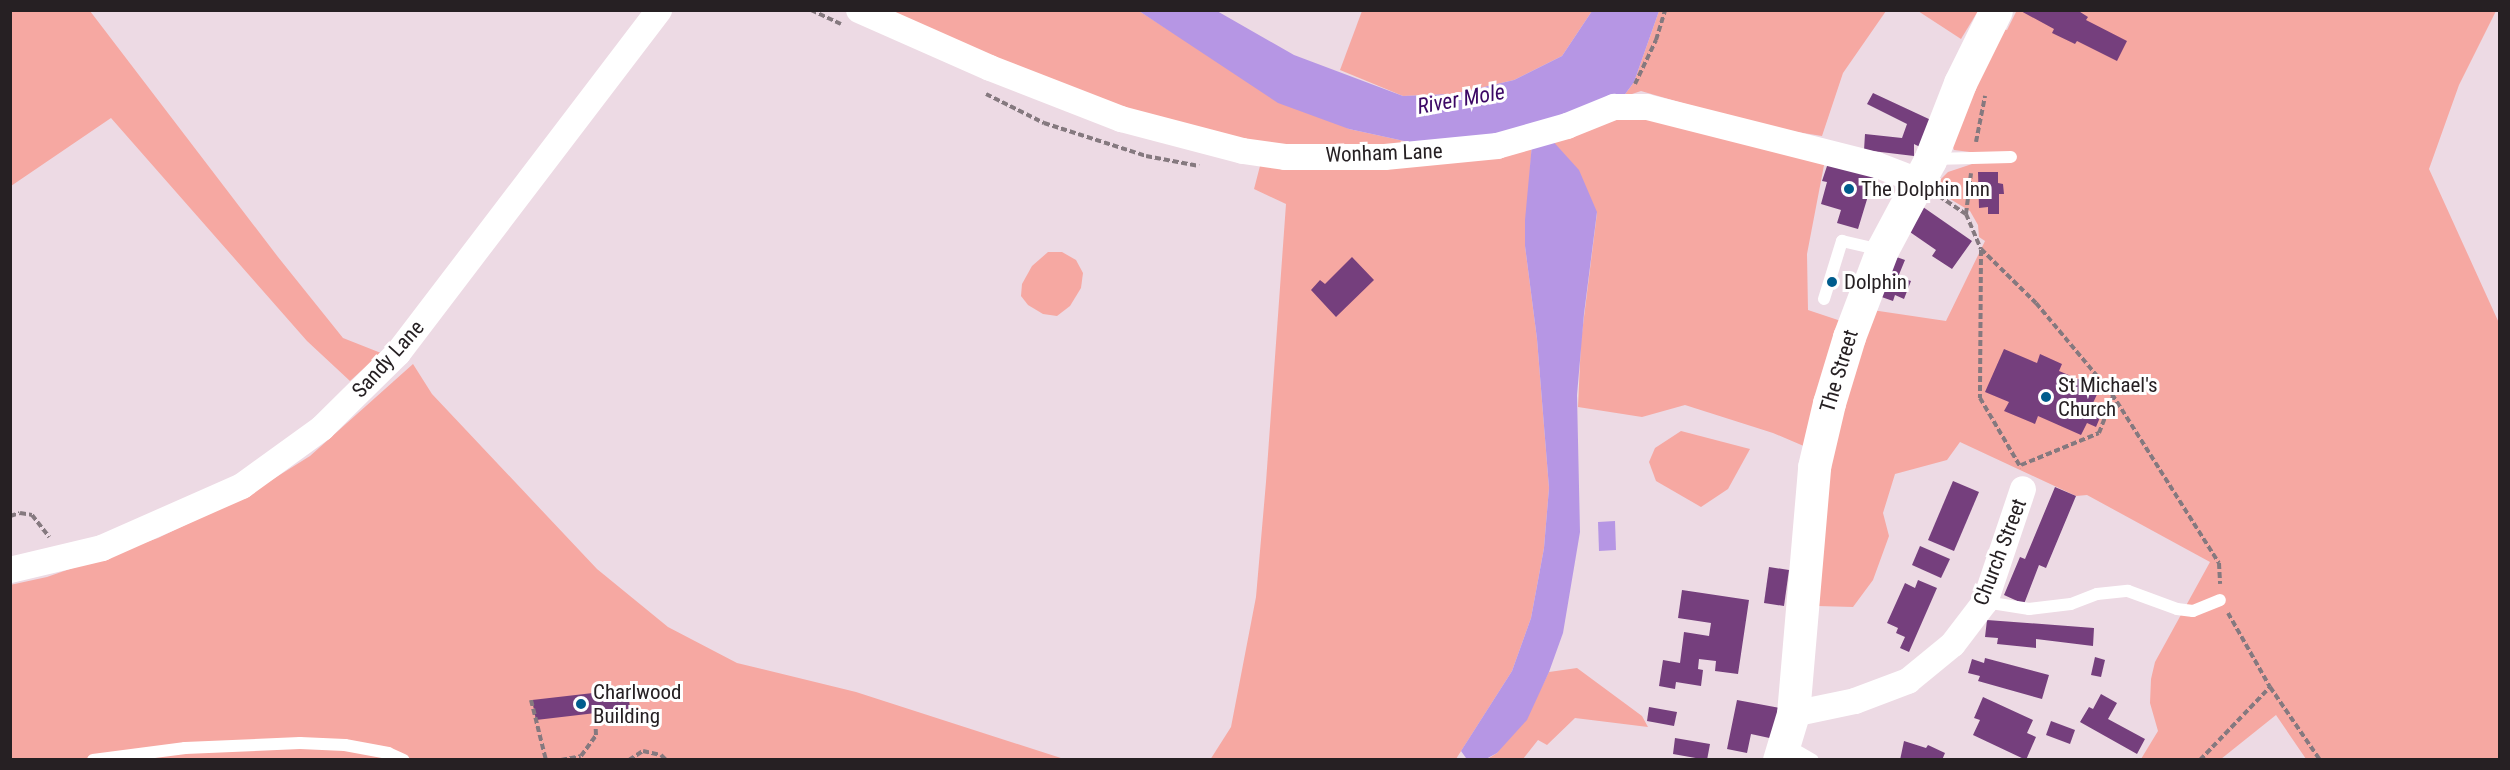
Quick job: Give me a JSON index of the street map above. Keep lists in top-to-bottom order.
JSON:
{
  "streets": {
    "street": [
      "Wonham Lane",
      "Sandy Lane",
      "The Street",
      "Church Street"
    ]
  },
  "crossings": [
    ["Wonham Lane", "The Street"],
    ["The Street", "Church Street"]
  ],
  "water": ["River Mole"],
  "places": [
    "The Dolphin Inn",
    "Dolphin",
    "St Michael's Church",
    "Charlwood Building"
  ]
}
